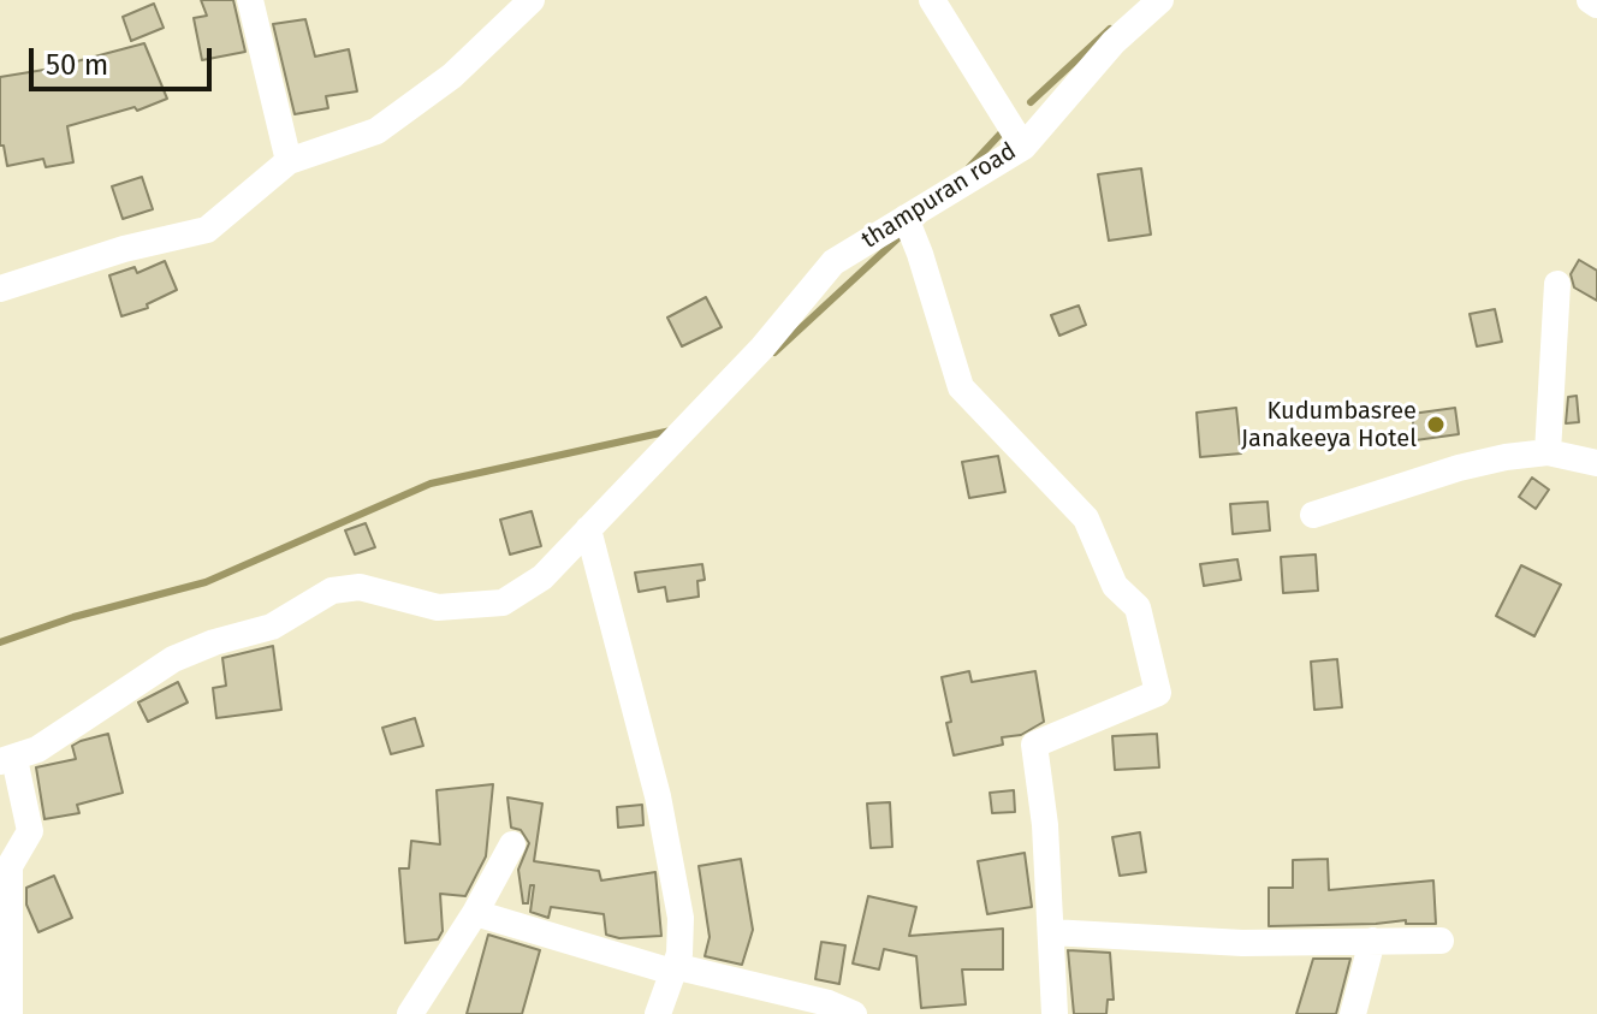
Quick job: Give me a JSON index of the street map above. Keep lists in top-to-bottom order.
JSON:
{
  "streets": {
    "street": ["thampuran road"]
  },
  "places": ["Kudumbasree Janakeeya Hotel"],
  "scale_bar": "50 m"
}
